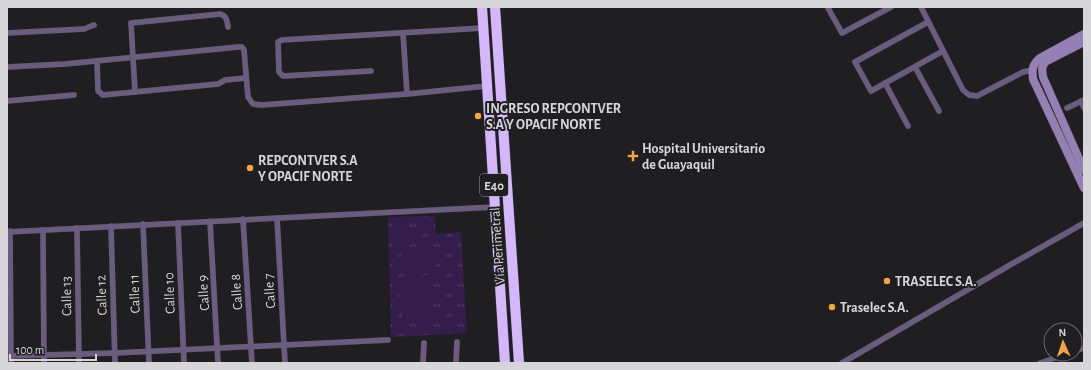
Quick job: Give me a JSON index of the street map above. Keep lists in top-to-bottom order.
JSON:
{
  "streets": {
    "highway": ["E40", "Vía Perimetral"],
    "street": [
      "Calle 7",
      "Calle 8",
      "Calle 10",
      "Calle 9",
      "Calle 11",
      "Calle 12",
      "Calle 13"
    ]
  },
  "places": {
    "other": [
      "INGRESO REPCONTVER S.A Y OPACIF NORTE",
      "REPCONTVER S.A Y OPACIF NORTE",
      "TRASELEC S.A.",
      "Traselec S.A."
    ],
    "health": ["Hospital Universitario de Guayaquil"]
  },
  "scale_bar": "100 m",
  "north": "top"
}
